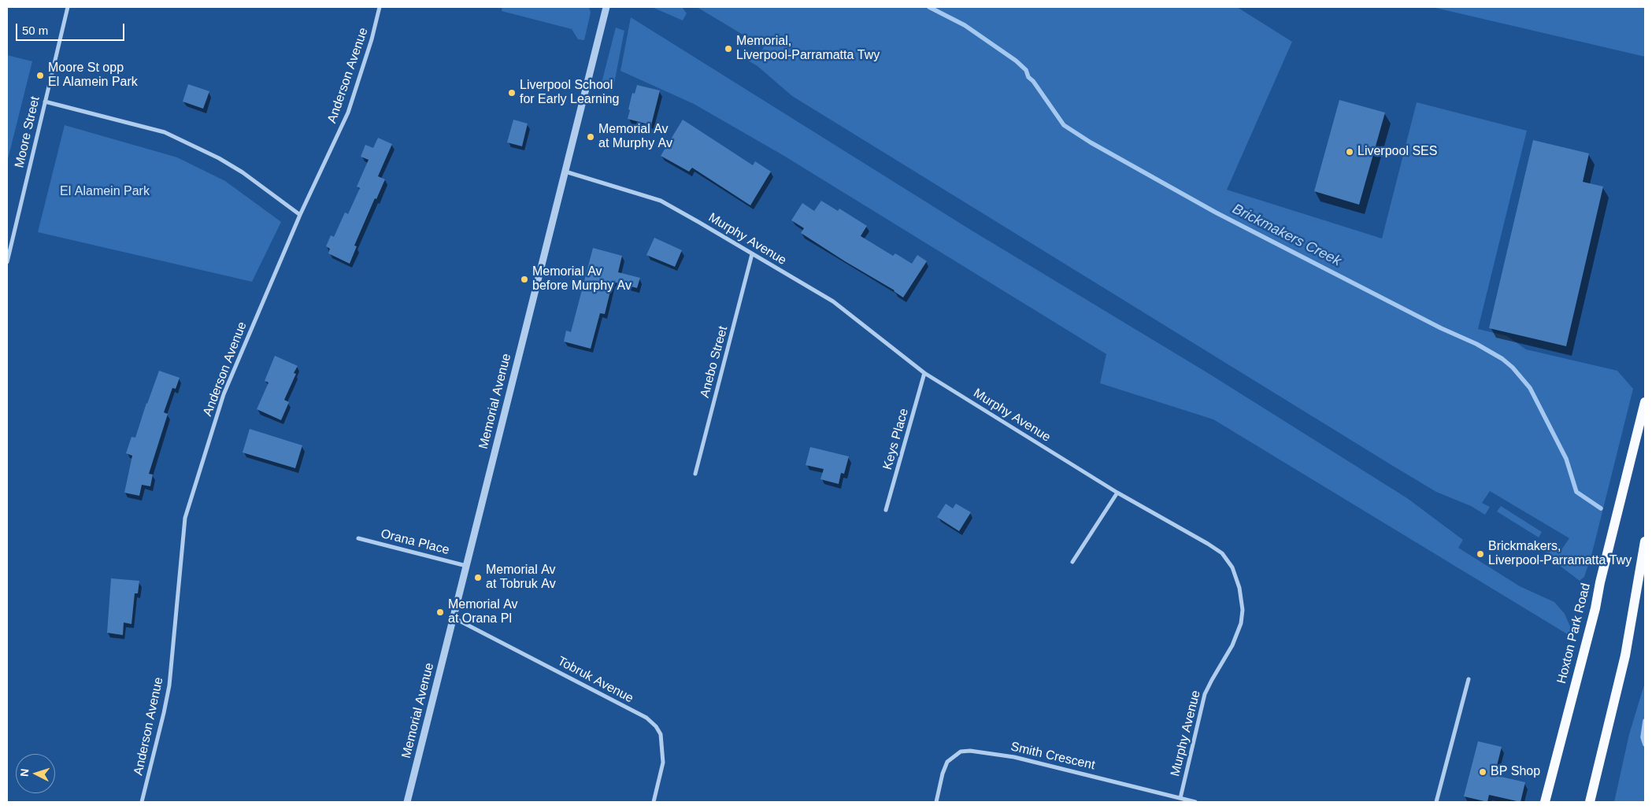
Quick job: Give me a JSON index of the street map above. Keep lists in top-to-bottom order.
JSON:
{
  "streets": {
    "main road": ["Hoxton Park Road"],
    "street": [
      "Anderson Avenue",
      "Moore Street",
      "Murphy Avenue",
      "Anebo Street",
      "Memorial Avenue",
      "Keys Place",
      "Orana Place",
      "Tobruk Avenue",
      "Smith Crescent"
    ]
  },
  "crossings": [
    ["Murphy Avenue", "Anebo Street"],
    ["Murphy Avenue", "Memorial Avenue"],
    ["Murphy Avenue", "Keys Place"],
    ["Murphy Avenue", "Smith Crescent"],
    ["Memorial Avenue", "Orana Place"],
    ["Memorial Avenue", "Tobruk Avenue"]
  ],
  "water": ["Brickmakers Creek"],
  "parks": ["El Alamein Park"],
  "places": [
    "Memorial, Liverpool-Parramatta Twy",
    "Moore St opp El Alamein Park",
    "Liverpool School for Early Learning",
    "Memorial Av at Murphy Av",
    "Liverpool SES",
    "Memorial Av before Murphy Av",
    "Brickmakers, Liverpool-Parramatta Twy",
    "Memorial Av at Tobruk Av",
    "Memorial Av at Orana Pl",
    "BP Shop"
  ],
  "scale_bar": "50 m",
  "north": "left"
}
